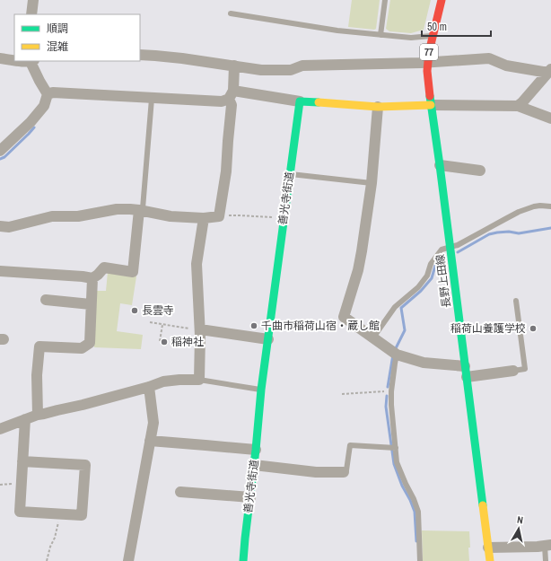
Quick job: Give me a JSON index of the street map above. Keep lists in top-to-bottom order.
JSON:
{
  "streets": {
    "street": ["77", "善光寺街道", "長野上田線"]
  },
  "places": [
    "長雲寺",
    "千曲市稲荷山宿・蔵し館",
    "稲荷山養護学校",
    "稲神社"
  ],
  "legend": ["順調", "混雑"],
  "scale_bar": "50 m",
  "north": "top"
}
